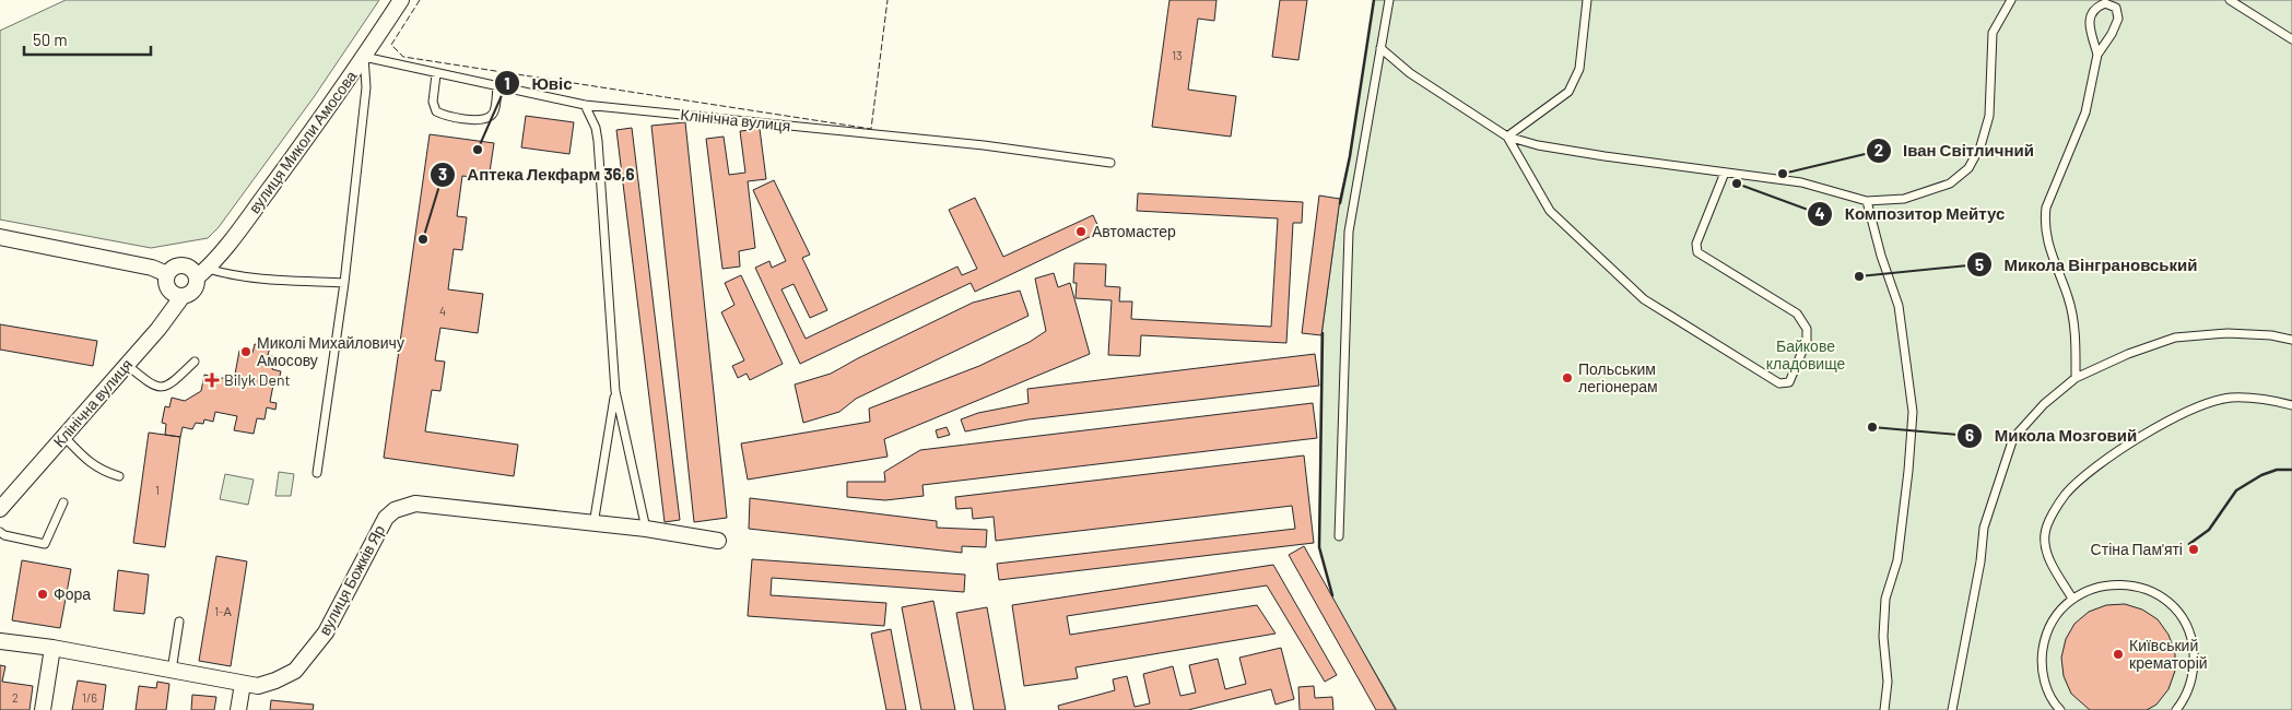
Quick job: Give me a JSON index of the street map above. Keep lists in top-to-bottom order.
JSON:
{
  "streets": {
    "street": ["Клінічна вулиця", "вулиця Миколи Амосова", "вулиця Божків Яр"]
  },
  "crossings": [
    ["Клінічна вулиця", "вулиця Миколи Амосова"]
  ],
  "parks": ["Байкове кладовище"],
  "places": {
    "other": [
      "Ювіс",
      "Іван Світличний",
      "Композитор Мейтус",
      "Автомастер",
      "Аптека Лекфарм 36,6",
      "Микола Вінграновський",
      "Миколі Михайловичу Амосову",
      "Польським легіонерам",
      "Микола Мозговий",
      "Стіна Пам'яті",
      "Фора",
      "Київський крематорій"
    ],
    "health": ["Bilyk Dent"]
  },
  "house_numbers": [
    "13",
    "4",
    "1",
    "1-А",
    "2",
    "1/6"
  ],
  "scale_bar": "50 m"
}
